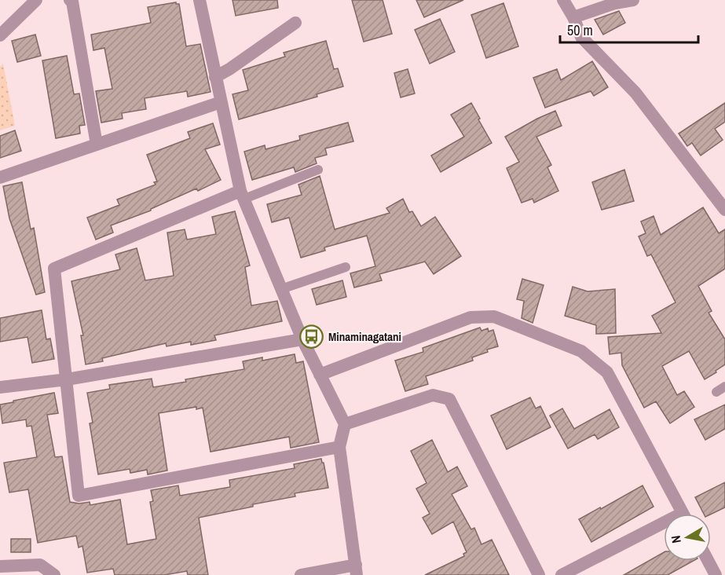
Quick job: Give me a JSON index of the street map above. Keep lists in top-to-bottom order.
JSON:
{
  "places": {
    "bus stop": ["Minaminagatani"]
  },
  "scale_bar": "50 m",
  "north": "left"
}
